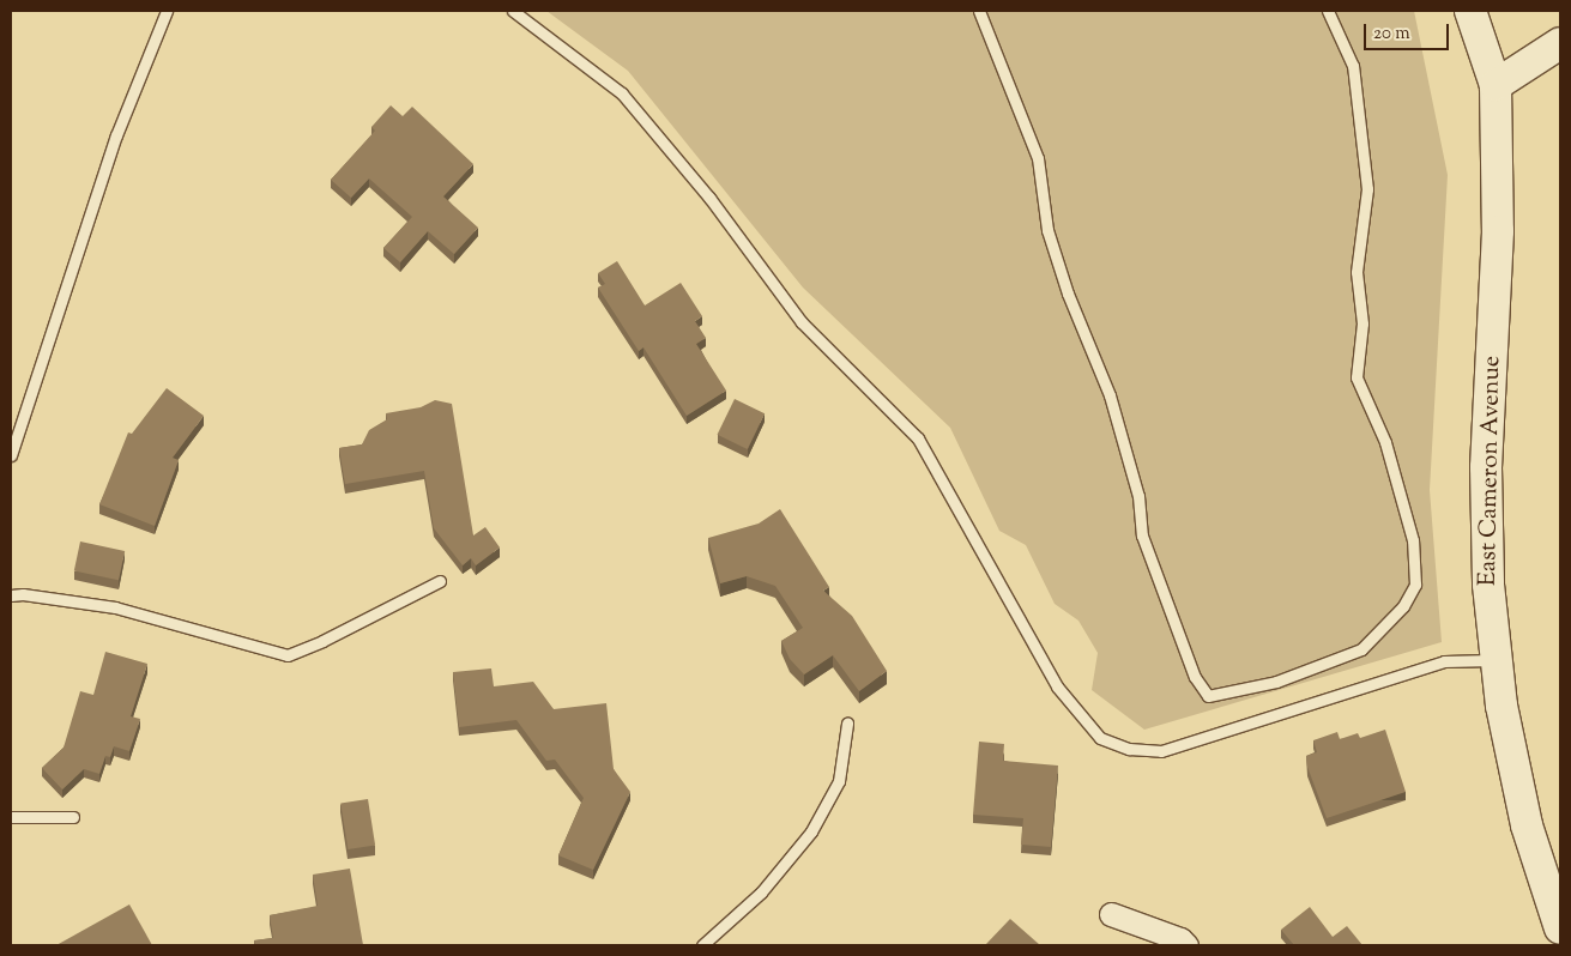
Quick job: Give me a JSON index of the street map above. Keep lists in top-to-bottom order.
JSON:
{
  "streets": {
    "main road": ["East Cameron Avenue"]
  },
  "scale_bar": "20 m"
}
